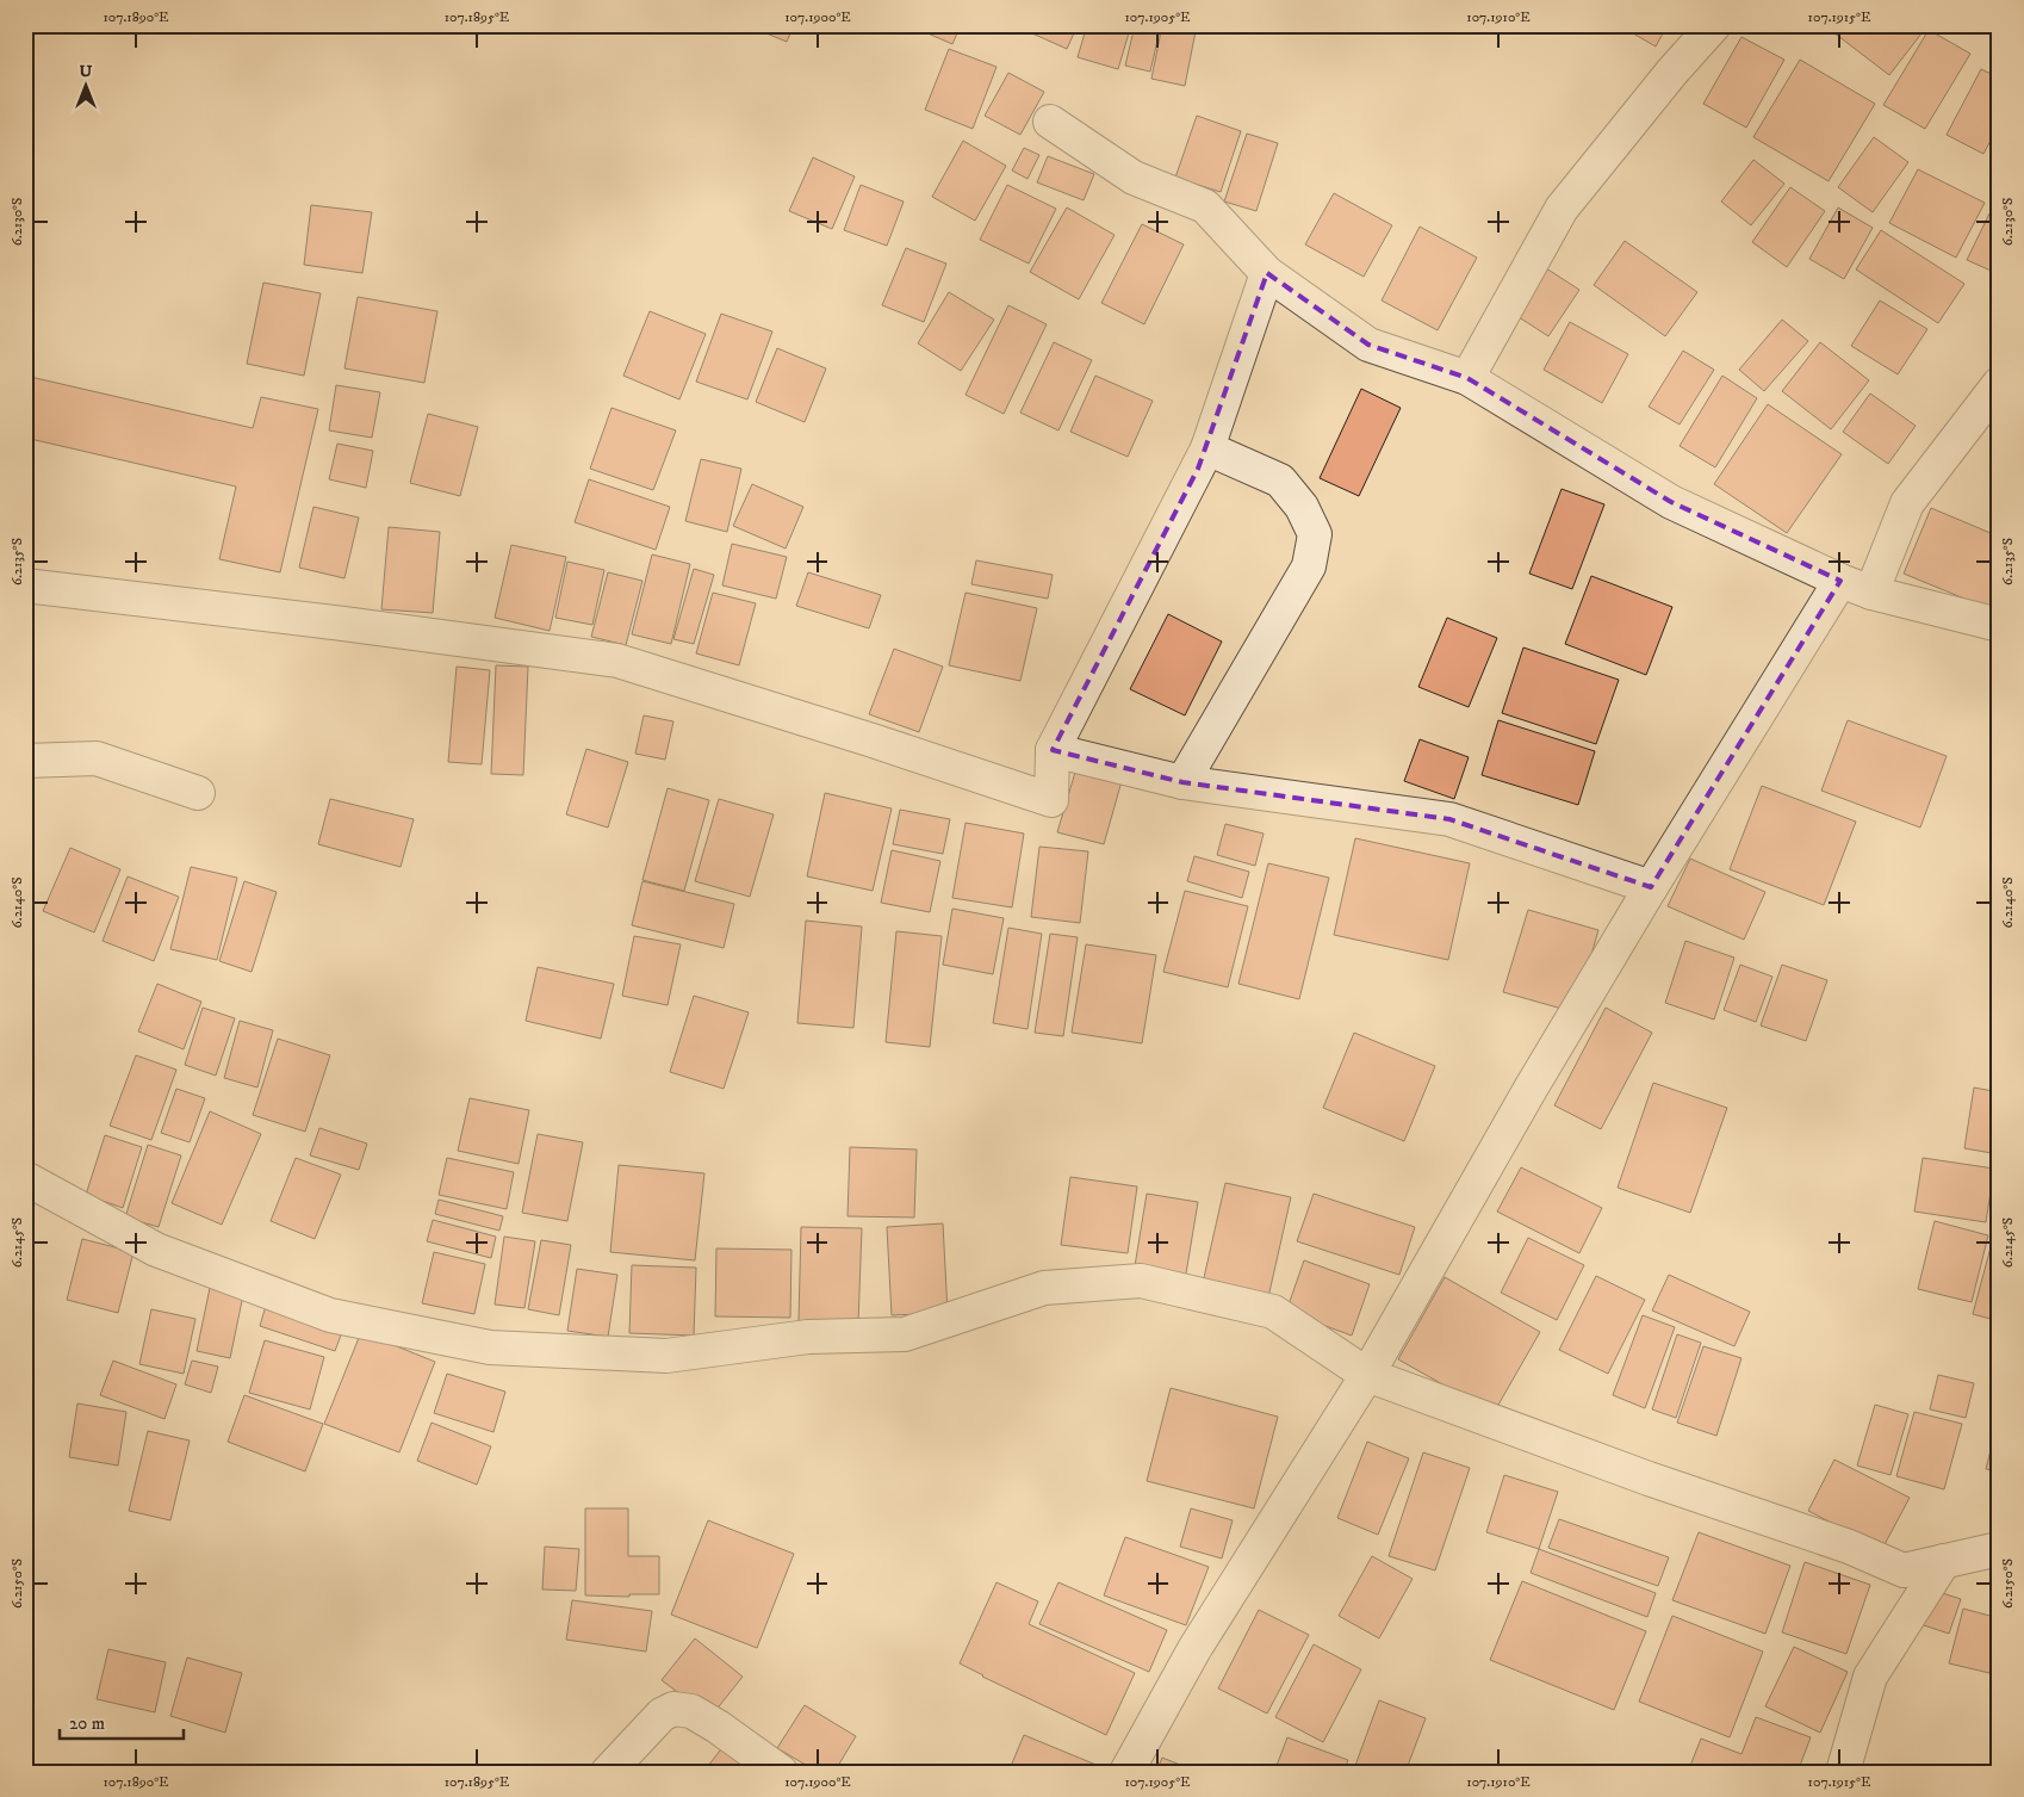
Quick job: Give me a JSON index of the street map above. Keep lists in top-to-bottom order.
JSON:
{
  "scale_bar": "20 m",
  "north": "top",
  "coordinates": [
    "107.1890°E",
    "107.1895°E",
    "107.1900°E",
    "107.1905°E",
    "107.1910°E",
    "107.1915°E",
    "6.2130°S",
    "6.2135°S",
    "6.2140°S",
    "6.2145°S",
    "6.2150°S"
  ]
}
